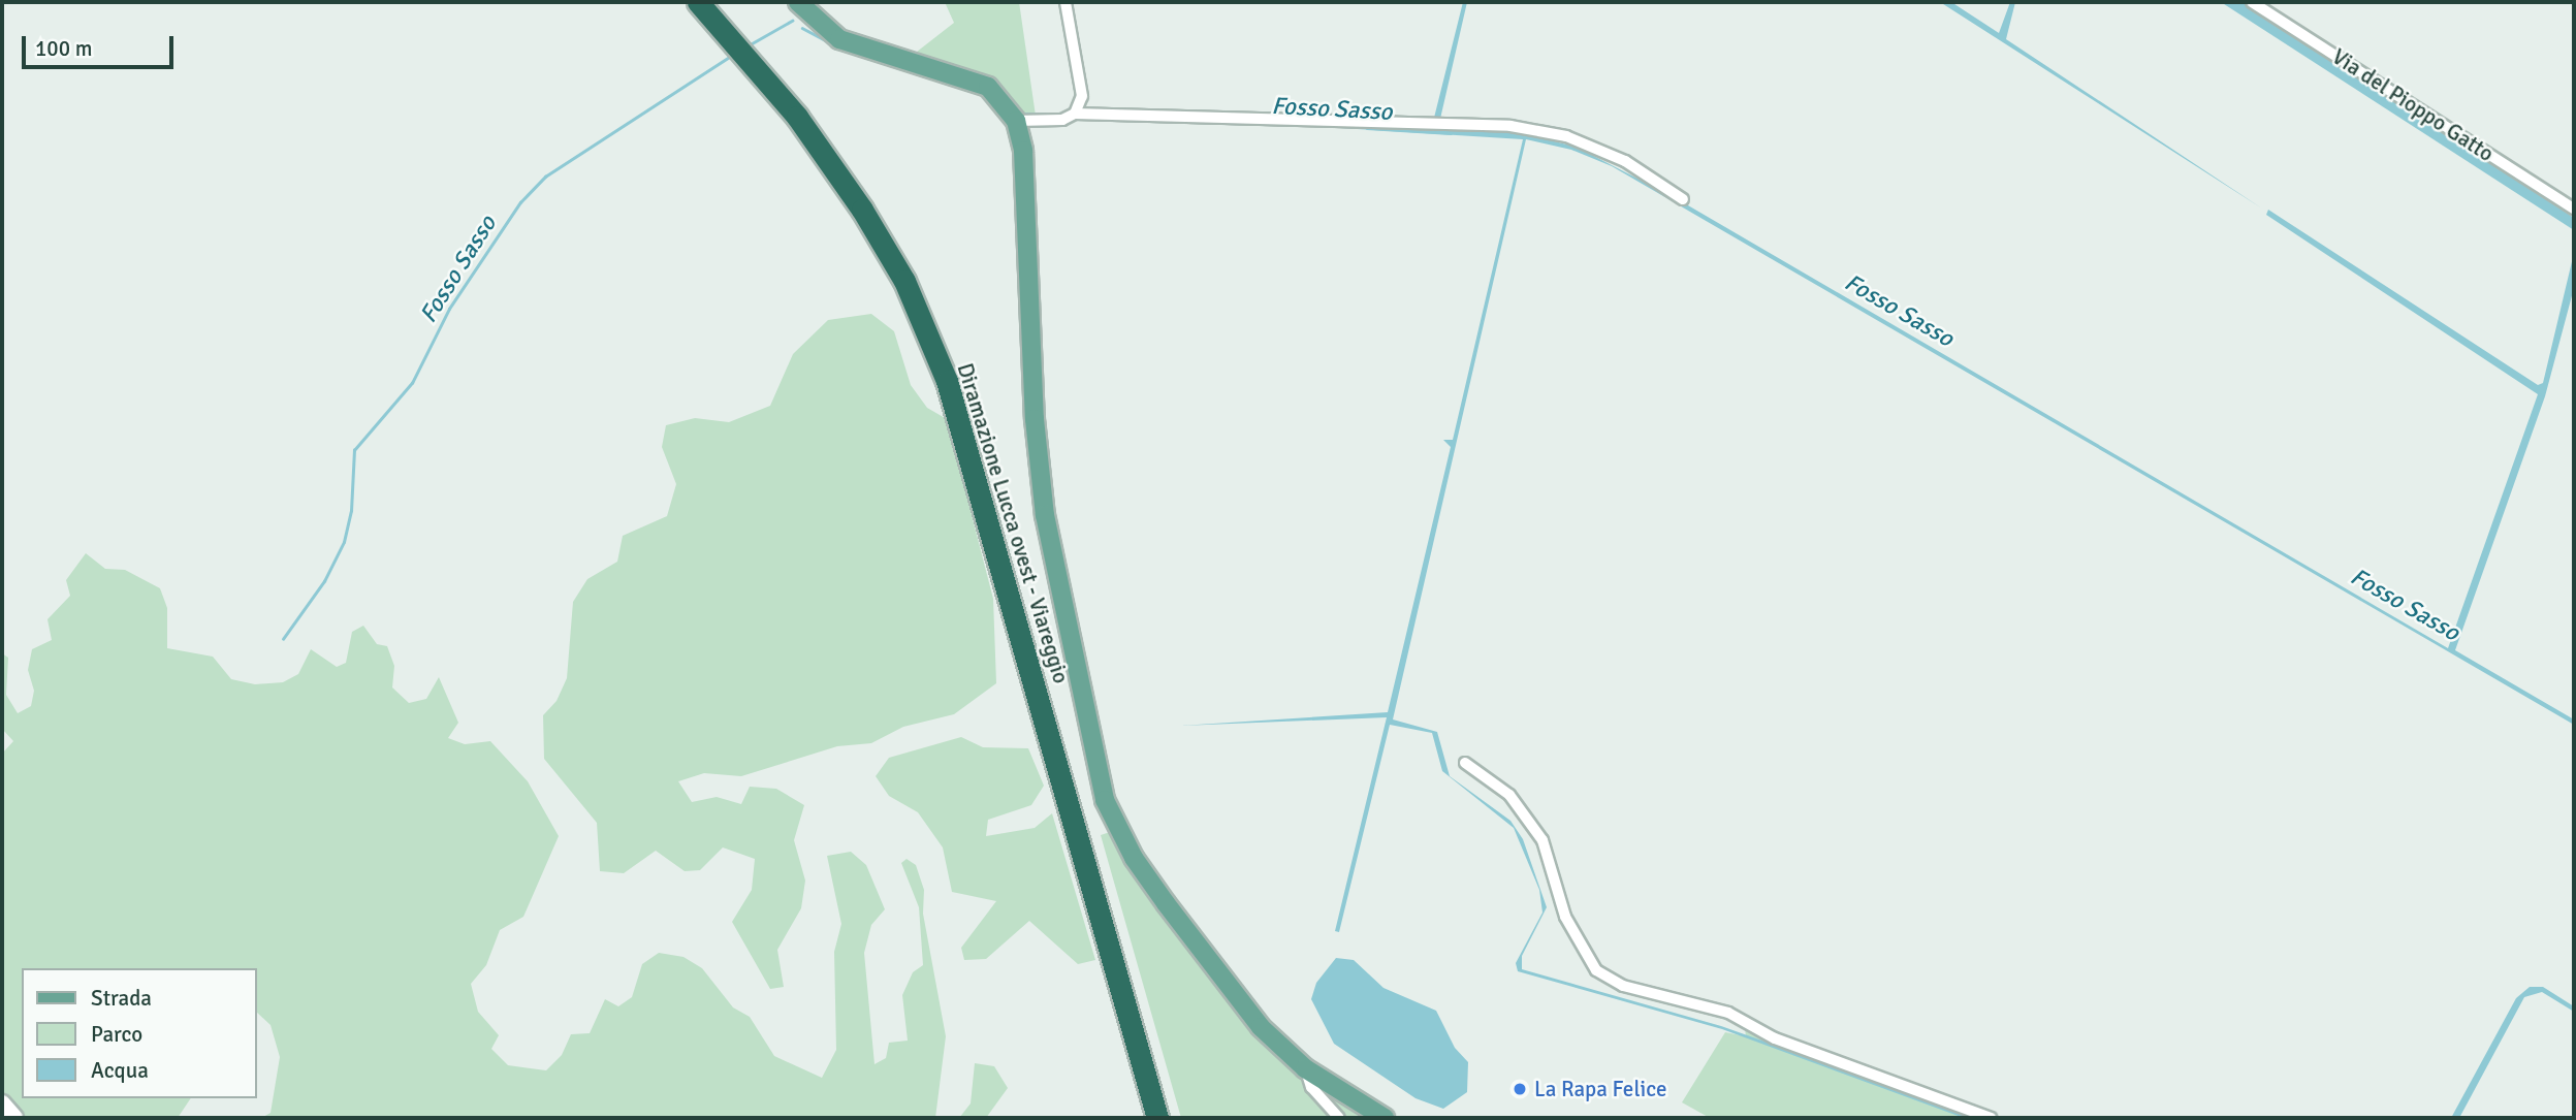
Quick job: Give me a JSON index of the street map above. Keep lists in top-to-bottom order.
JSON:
{
  "streets": {
    "highway": ["Diramazione Lucca ovest - Viareggio"],
    "street": ["Via del Pioppo Gatto"]
  },
  "water": ["Fosso Sasso"],
  "places": ["La Rapa Felice"],
  "legend": ["Strada", "Parco", "Acqua"],
  "scale_bar": "100 m"
}
